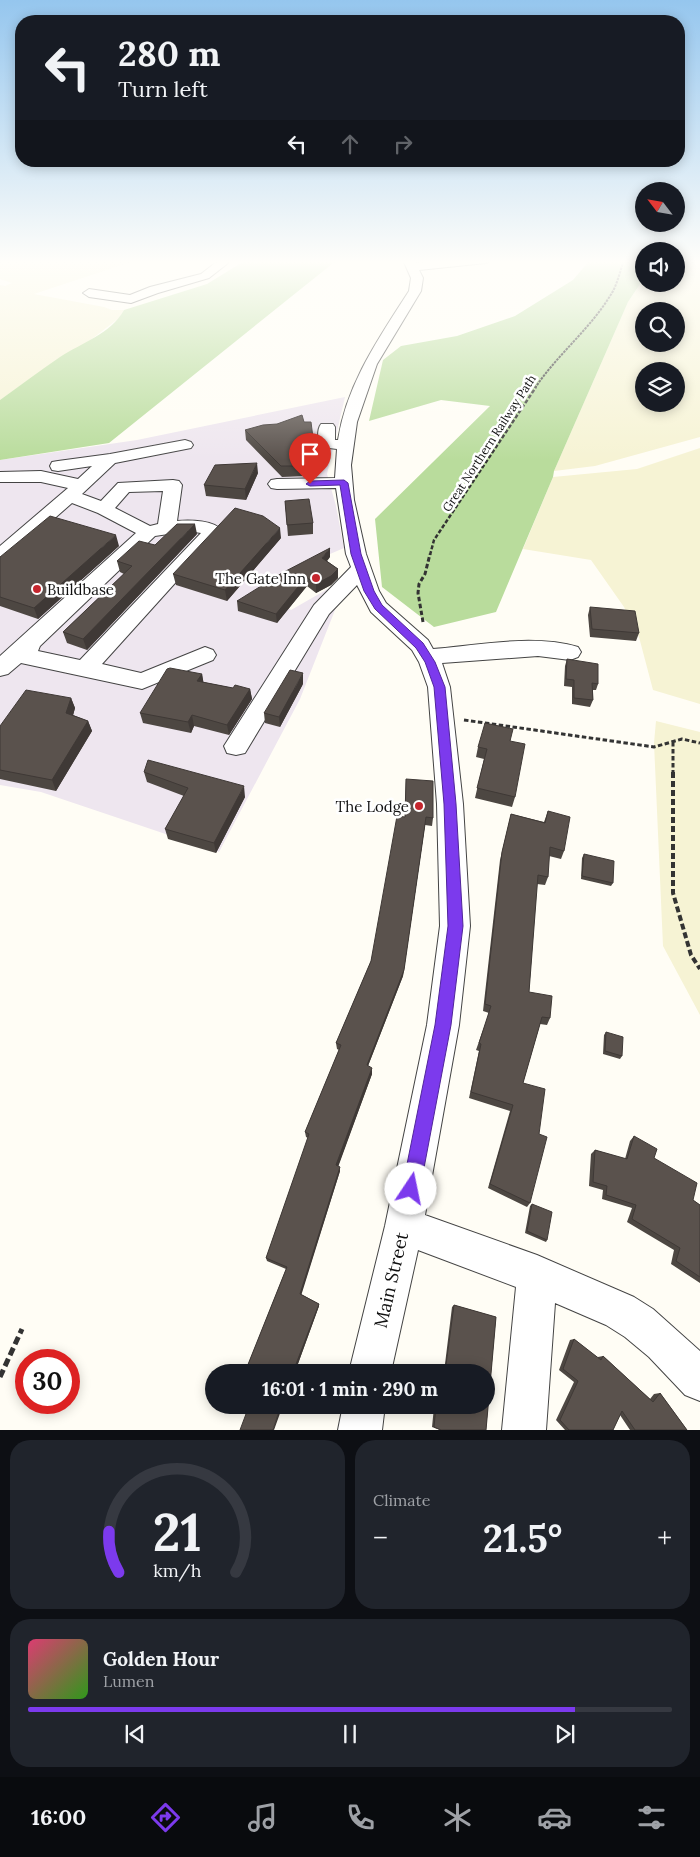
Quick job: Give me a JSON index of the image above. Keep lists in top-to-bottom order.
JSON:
{
  "streets": {
    "street": ["Main Street"],
    "path": ["Great Northern Railway Path"]
  },
  "places": ["The Gate Inn", "Buildbase", "The Lodge"],
  "north": "top left",
  "page": {
    "turn": ["280 m", "Turn left"],
    "limit": "30",
    "trip": "16:01 · 1 min · 290 m",
    "tile": "Climate",
    "heat": ["−", "21.5°", "+"],
    "song": ["Golden Hour", "Lumen"],
    "tabs": "16:00",
    "gauge": ["21", "km/h"]
  }
}
